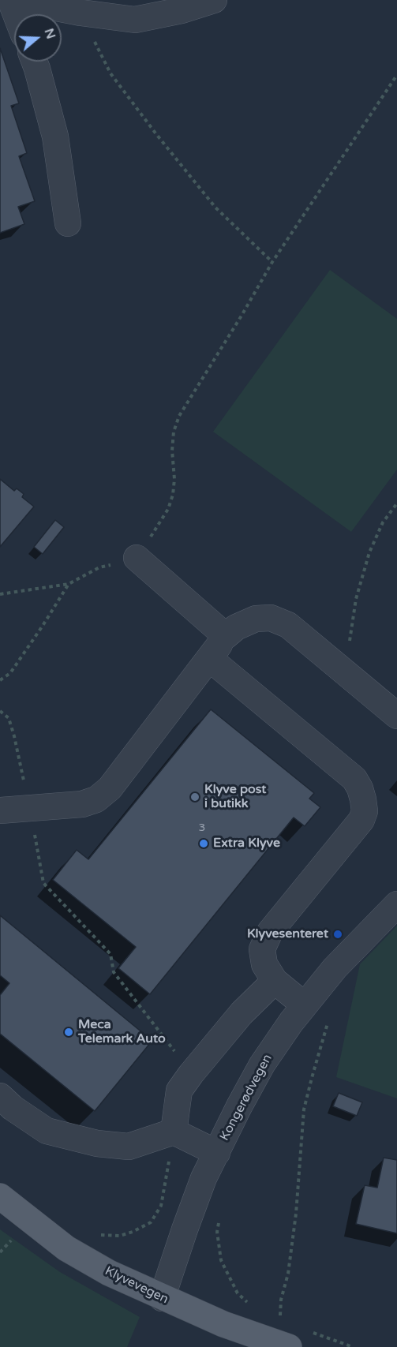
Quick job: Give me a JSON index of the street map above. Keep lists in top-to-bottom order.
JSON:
{
  "streets": {
    "main road": ["Klyvevegen"],
    "street": ["Kongerødvegen"]
  },
  "crossings": [
    ["Kongerødvegen", "Klyvevegen"]
  ],
  "places": [
    "Klyve post i butikk",
    "Extra Klyve",
    "Klyvesenteret",
    "Meca Telemark Auto"
  ],
  "house_numbers": ["3"],
  "north": "right"
}
